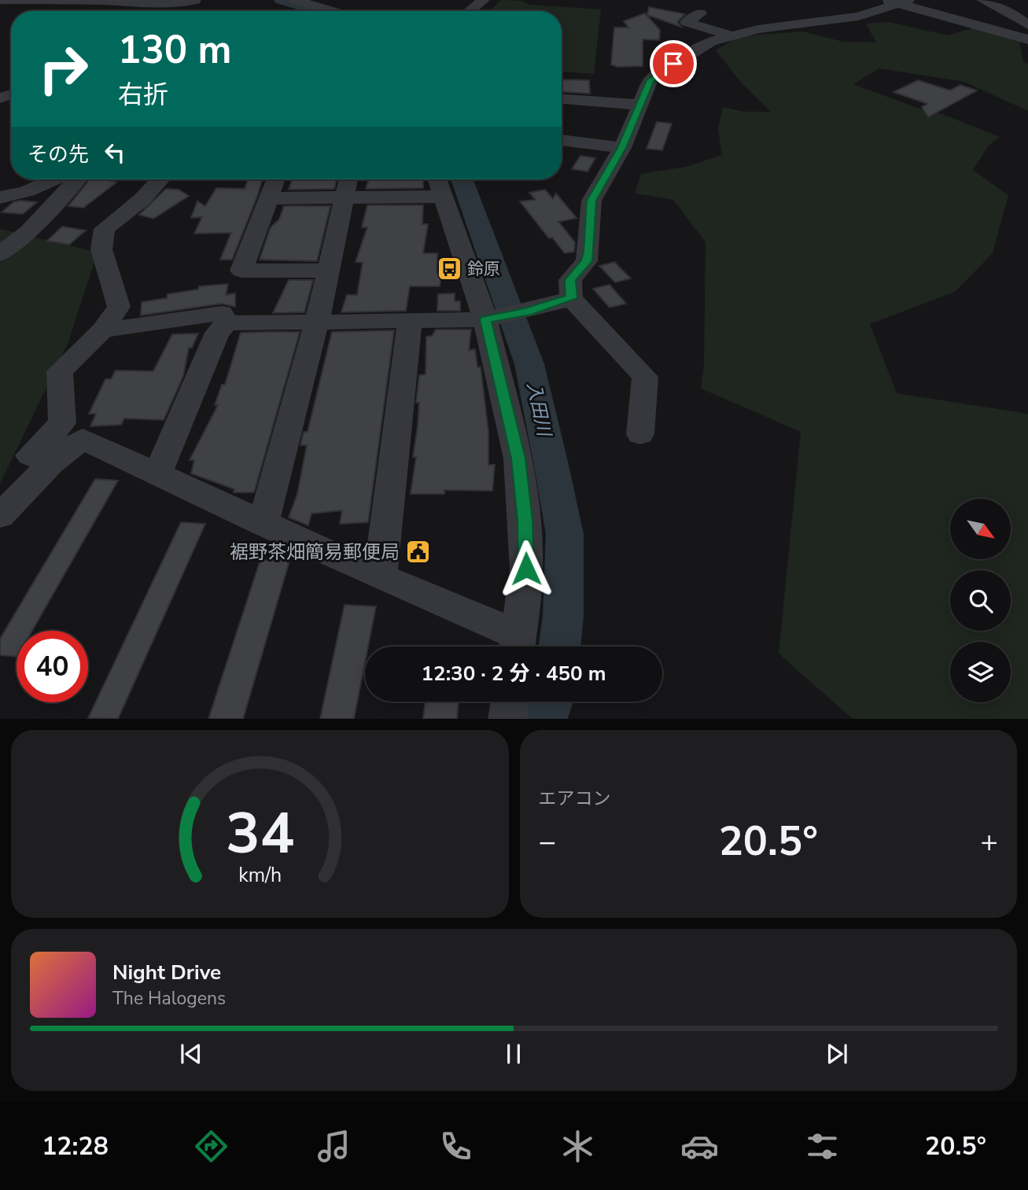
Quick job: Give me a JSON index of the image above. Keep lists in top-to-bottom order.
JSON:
{
  "water": ["入田川"],
  "places": {
    "bus stop": ["鈴原"],
    "public building": ["裾野茶畑簡易郵便局"]
  },
  "north": "bottom right",
  "page": {
    "turn": ["130 m", "右折"],
    "then": "その先",
    "limit": "40",
    "trip": "12:30 · 2 分 · 450 m",
    "tile": "エアコン",
    "heat": ["−", "20.5°", "+"],
    "song": ["Night Drive", "The Halogens"],
    "tabs": ["12:28", "20.5°"],
    "gauge": ["34", "km/h"]
  }
}
